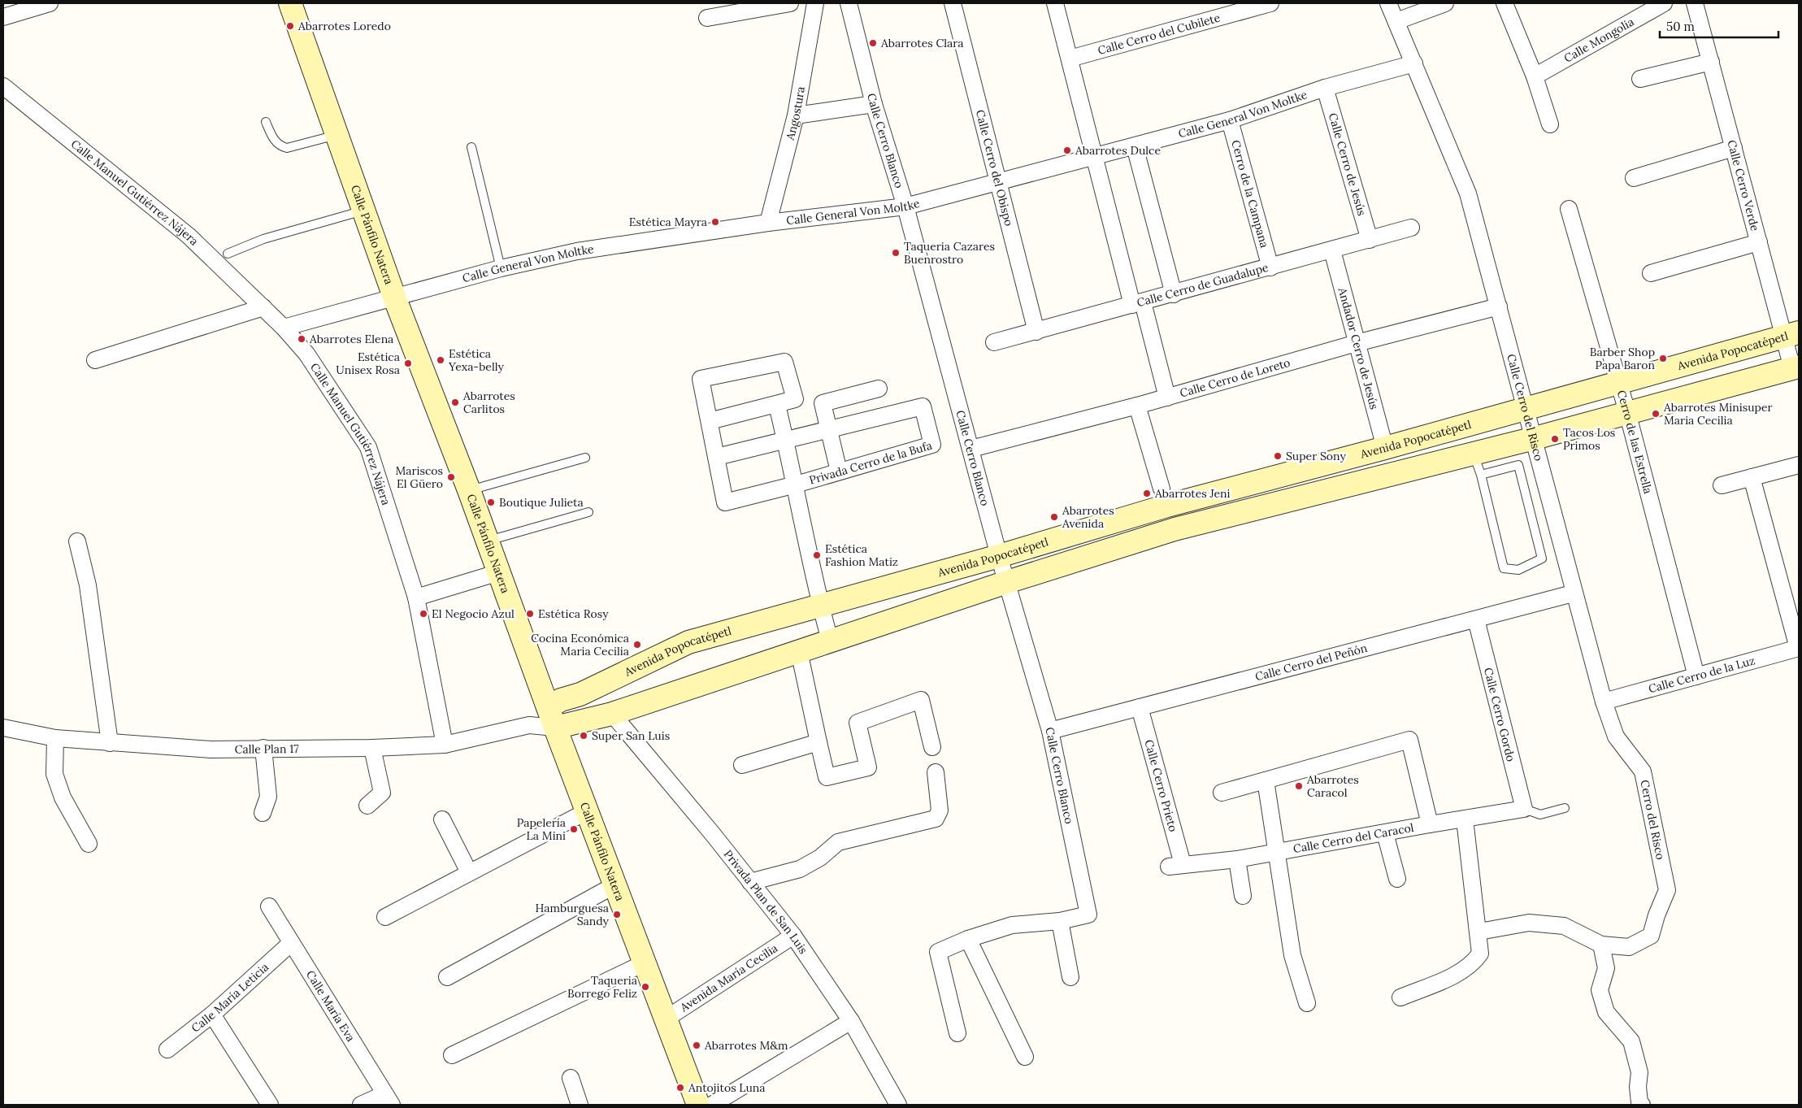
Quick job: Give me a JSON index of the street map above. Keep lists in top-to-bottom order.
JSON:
{
  "streets": {
    "street": [
      "Calle Cerro del Cubilete",
      "Calle Mongolia",
      "Angostura",
      "Calle General Von Moltke",
      "Calle Cerro Blanco",
      "Calle Cerro de Jesús",
      "Calle Cerro del Obispo",
      "Calle Cerro Verde",
      "Calle Manuel Gutiérrez Nájera",
      "Cerro de la Campana",
      "Calle Pánfilo Natera",
      "Calle Cerro de Guadalupe",
      "Andador Cerro de Jesús",
      "Avenida Popocatépetl",
      "Calle Cerro de Loreto",
      "Calle Cerro del Risco",
      "Cerro de las Estrella",
      "Privada Cerro de la Bufa",
      "Calle Cerro del Peñón",
      "Calle Cerro de la Luz",
      "Calle Cerro Gordo",
      "Calle Plan 17",
      "Calle Cerro Prieto",
      "Cerro del Risco",
      "Calle Cerro del Caracol",
      "Privada Plan de San Luis",
      "Avenida María Cecilia",
      "Calle María Leticia",
      "Calle María Eva"
    ]
  },
  "crossings": [
    ["Angostura", "Calle General Von Moltke"],
    ["Calle General Von Moltke", "Calle Cerro Blanco"],
    ["Calle General Von Moltke", "Calle Cerro de Jesús"],
    ["Calle General Von Moltke", "Calle Cerro del Obispo"],
    ["Calle General Von Moltke", "Calle Manuel Gutiérrez Nájera"],
    ["Calle General Von Moltke", "Cerro de la Campana"],
    ["Calle General Von Moltke", "Calle Pánfilo Natera"],
    ["Calle General Von Moltke", "Calle Cerro del Risco"],
    ["Calle Cerro Blanco", "Avenida Popocatépetl"],
    ["Calle Cerro Blanco", "Calle Cerro de Loreto"],
    ["Calle Cerro Blanco", "Calle Cerro del Peñón"],
    ["Calle Cerro de Jesús", "Calle Cerro de Guadalupe"],
    ["Calle Cerro del Obispo", "Calle Cerro de Guadalupe"],
    ["Calle Cerro Verde", "Avenida Popocatépetl"],
    ["Calle Manuel Gutiérrez Nájera", "Calle Plan 17"],
    ["Cerro de la Campana", "Calle Cerro de Guadalupe"],
    ["Calle Pánfilo Natera", "Avenida Popocatépetl"],
    ["Calle Pánfilo Natera", "Calle Plan 17"],
    ["Calle Pánfilo Natera", "Avenida María Cecilia"],
    ["Calle Cerro de Guadalupe", "Andador Cerro de Jesús"],
    ["Andador Cerro de Jesús", "Avenida Popocatépetl"],
    ["Andador Cerro de Jesús", "Calle Cerro de Loreto"],
    ["Avenida Popocatépetl", "Calle Cerro del Risco"],
    ["Avenida Popocatépetl", "Cerro de las Estrella"],
    ["Avenida Popocatépetl", "Privada Cerro de la Bufa"],
    ["Calle Cerro de Loreto", "Calle Cerro del Risco"],
    ["Calle Cerro del Risco", "Calle Cerro del Peñón"],
    ["Calle Cerro del Risco", "Calle Cerro de la Luz"],
    ["Calle Cerro del Risco", "Cerro del Risco"],
    ["Cerro de las Estrella", "Calle Cerro de la Luz"],
    ["Calle Cerro del Peñón", "Calle Cerro Gordo"],
    ["Calle Cerro del Peñón", "Calle Cerro Prieto"],
    ["Calle Cerro Gordo", "Calle Cerro del Caracol"],
    ["Calle Cerro Prieto", "Calle Cerro del Caracol"],
    ["Privada Plan de San Luis", "Avenida María Cecilia"],
    ["Calle María Leticia", "Calle María Eva"]
  ],
  "places": [
    "Abarrotes Loredo",
    "Abarrotes Clara",
    "Abarrotes Dulce",
    "Estética Mayra",
    "Taqueria Cazares Buenrostro",
    "Abarrotes Elena",
    "Barber Shop Papa Baron",
    "Estética Yexa-belly",
    "Estética Unisex Rosa",
    "Abarrotes Carlitos",
    "Abarrotes Minisuper Maria Cecilia",
    "Tacos Los Primos",
    "Super Sony",
    "Mariscos El Güero",
    "Abarrotes Jeni",
    "Boutique Julieta",
    "Abarrotes Avenida",
    "Estética Fashion Matiz",
    "El Negocio Azul",
    "Estética Rosy",
    "Cocina Económica Maria Cecilia",
    "Super San Luis",
    "Abarrotes Caracol",
    "Papelería La Mini",
    "Hamburguesa Sandy",
    "Taqueria Borrego Feliz",
    "Abarrotes M&m",
    "Antojitos Luna"
  ],
  "scale_bar": "50 m"
}
